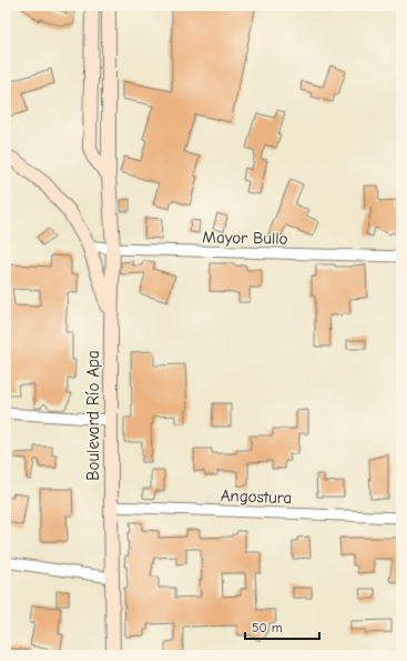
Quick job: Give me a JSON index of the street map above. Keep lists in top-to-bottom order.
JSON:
{
  "streets": {
    "main road": ["Boulevard Río Apa"],
    "street": ["Mayor Bullo", "Angostura"]
  },
  "crossings": [
    ["Mayor Bullo", "Boulevard Río Apa"],
    ["Boulevard Río Apa", "Angostura"]
  ],
  "scale_bar": "50 m"
}
